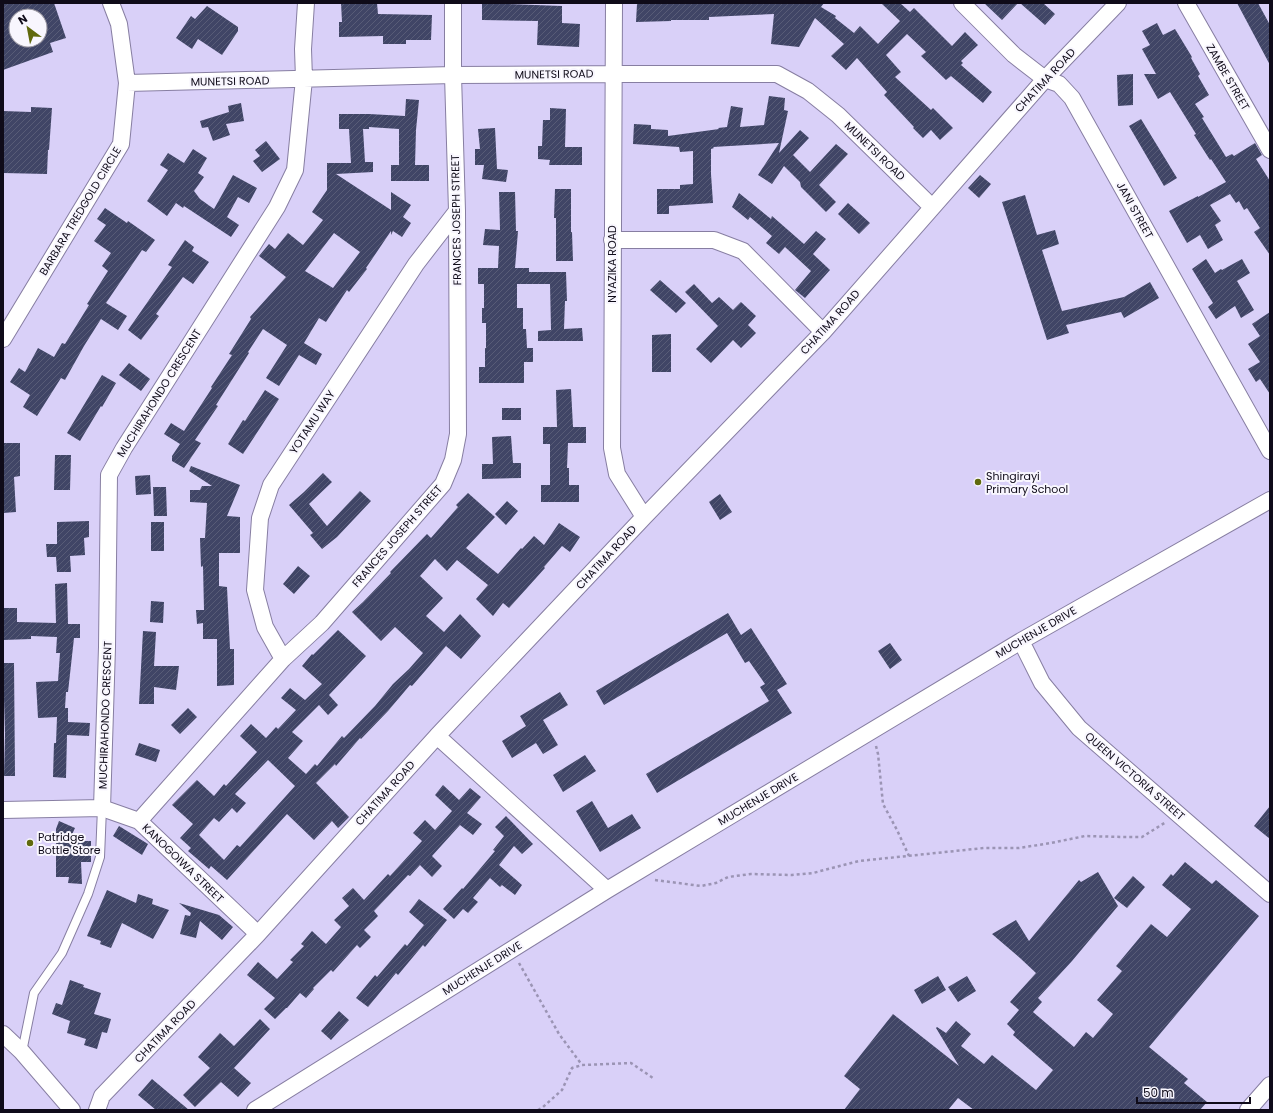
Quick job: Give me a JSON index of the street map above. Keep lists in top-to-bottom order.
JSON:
{
  "streets": {
    "street": [
      "MUNETSI ROAD",
      "ZAMBE STREET",
      "CHATIMA ROAD",
      "JANI STREET",
      "BARBARA TREDGOLD CIRCLE",
      "FRANCES JOSEPH STREET",
      "NYAZIKA ROAD",
      "MUCHIRAHONDO CRESCENT",
      "YOTAMU WAY",
      "MUCHENJE DRIVE",
      "QUEEN VICTORIA STREET",
      "KANOGOIWA STREET"
    ]
  },
  "crossings": [
    ["MUNETSI ROAD", "CHATIMA ROAD"],
    ["MUNETSI ROAD", "BARBARA TREDGOLD CIRCLE"],
    ["MUNETSI ROAD", "FRANCES JOSEPH STREET"],
    ["MUNETSI ROAD", "NYAZIKA ROAD"],
    ["MUNETSI ROAD", "MUCHIRAHONDO CRESCENT"],
    ["CHATIMA ROAD", "JANI STREET"],
    ["CHATIMA ROAD", "NYAZIKA ROAD"],
    ["CHATIMA ROAD", "KANOGOIWA STREET"],
    ["FRANCES JOSEPH STREET", "YOTAMU WAY"],
    ["FRANCES JOSEPH STREET", "KANOGOIWA STREET"],
    ["MUCHIRAHONDO CRESCENT", "KANOGOIWA STREET"],
    ["MUCHENJE DRIVE", "QUEEN VICTORIA STREET"]
  ],
  "places": ["Shingirayi Primary School", "Patridge Bottle Store"],
  "scale_bar": "50 m",
  "north": "top left"
}
